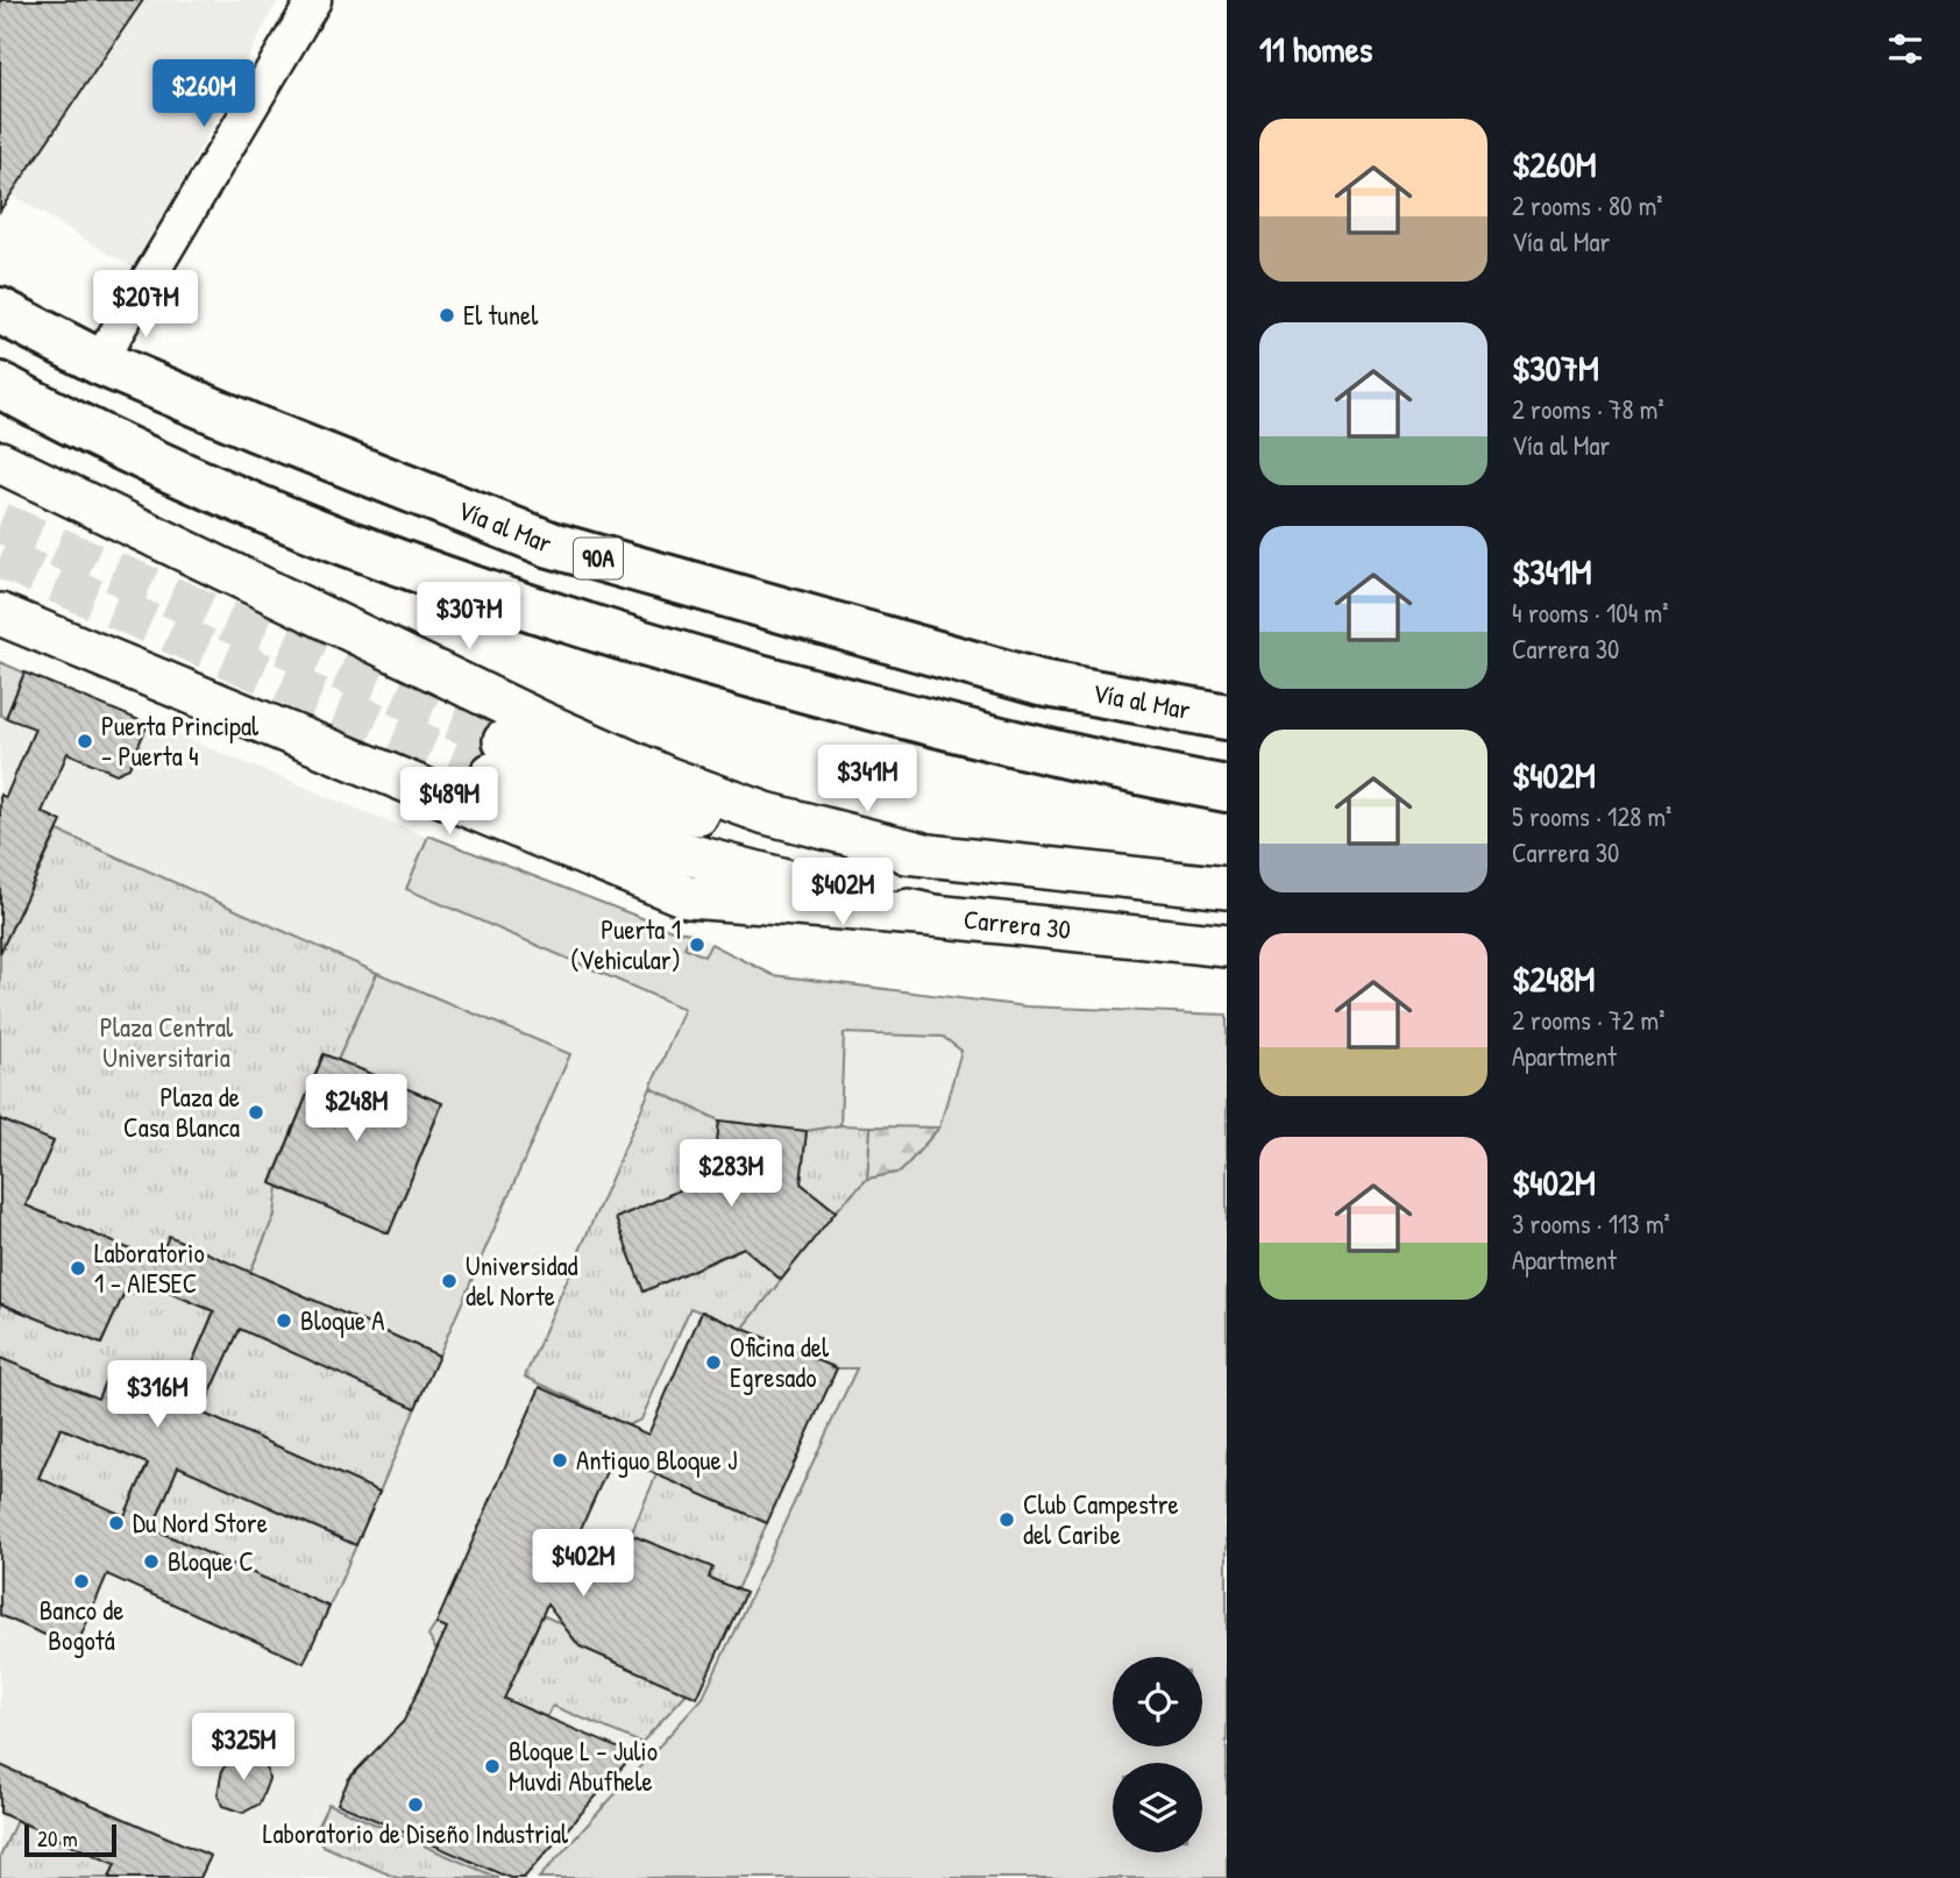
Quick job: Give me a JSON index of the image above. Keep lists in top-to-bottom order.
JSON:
{
  "streets": {
    "highway": ["Vía al Mar", "90A"],
    "main road": ["Carrera 30"]
  },
  "parks": ["Plaza Central Universitaria"],
  "places": [
    "El tunel",
    "Puerta Principal - Puerta 4",
    "Puerta 1 (Vehicular)",
    "Plaza de Casa Blanca",
    "Laboratorio 1 - AIESEC",
    "Universidad del Norte",
    "Bloque A",
    "Oficina del Egresado",
    "Antiguo Bloque J",
    "Club Campestre del Caribe",
    "Du Nord Store",
    "Bloque C",
    "Banco de Bogotá",
    "Bloque L - Julio Muvdi Abufhele",
    "Laboratorio de Diseño Industrial"
  ],
  "scale_bar": "20 m",
  "page": {
    "heading": "11 homes",
    "price": [
      "$260M",
      "$207M",
      "$307M",
      "$341M",
      "$489M",
      "$402M",
      "$248M",
      "$283M",
      "$316M",
      "$402M",
      "$325M"
    ],
    "list": [
      {
        "name": "$260M",
        "note": "2 rooms · 80 m² · Vía al Mar"
      },
      {
        "name": "$307M",
        "note": "2 rooms · 78 m² · Vía al Mar"
      },
      {
        "name": "$341M",
        "note": "4 rooms · 104 m² · Carrera 30"
      },
      {
        "name": "$402M",
        "note": "5 rooms · 128 m² · Carrera 30"
      },
      {
        "name": "$248M",
        "note": "2 rooms · 72 m² · Apartment"
      },
      {
        "name": "$402M",
        "note": "3 rooms · 113 m² · Apartment"
      }
    ],
    "scale": "20 m"
  }
}
